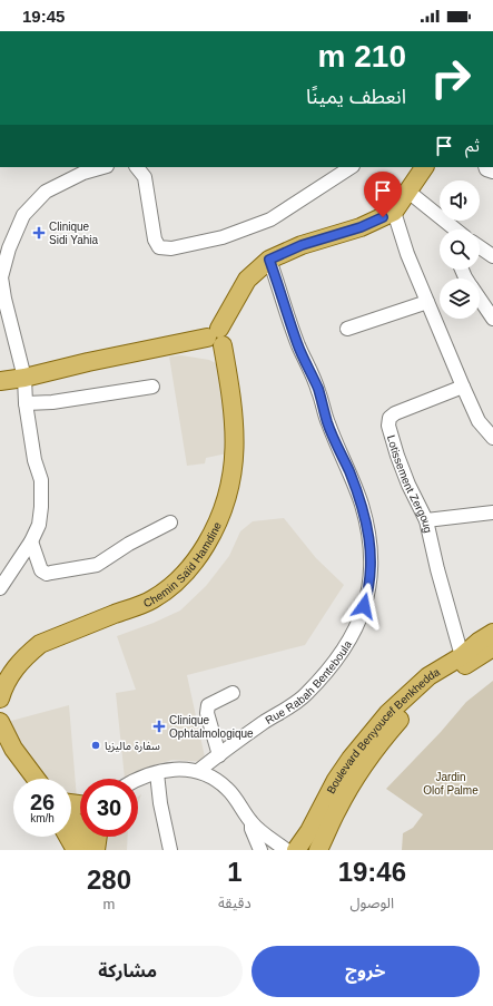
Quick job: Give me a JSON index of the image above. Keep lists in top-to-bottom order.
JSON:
{
  "streets": {
    "main road": ["Chemin Saïd Hamdine", "Boulevard Benyoucef Benkhedda"],
    "street": ["Lotissement Zergoug", "Rue Rabah Benteboula"]
  },
  "crossings": [
    ["Lotissement Zergoug", "Boulevard Benyoucef Benkhedda"]
  ],
  "parks": ["Jardin Olof Palme"],
  "places": {
    "health": ["Clinique Sidi Yahia", "Clinique Ophtalmologique"],
    "other": ["سفارة ماليزيا"]
  },
  "page": {
    "status": "19:45",
    "turn": ["210 m", "انعطف يمينًا"],
    "then": "ثم",
    "speed": "26 km/h",
    "limit": "30",
    "eta": [
      "19:46",
      "الوصول",
      "1",
      "دقيقة",
      "280",
      "m"
    ],
    "buttons": ["خروج", "مشاركة"]
  }
}
